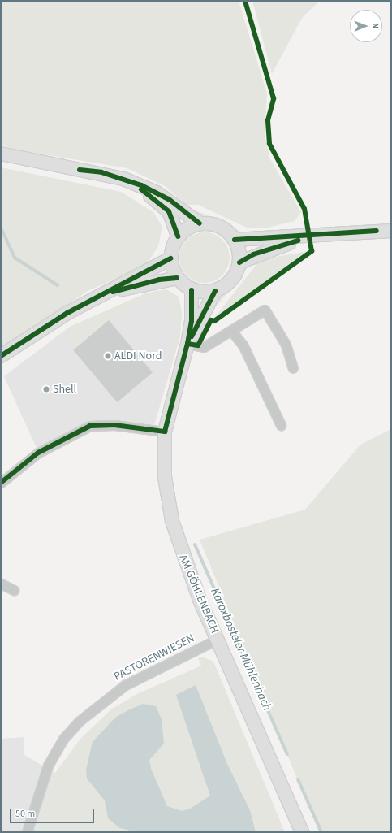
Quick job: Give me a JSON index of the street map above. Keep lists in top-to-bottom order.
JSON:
{
  "streets": {
    "street": ["AM GÖHLENBACH", "PASTORENWIESEN"]
  },
  "crossings": [
    ["AM GÖHLENBACH", "PASTORENWIESEN"]
  ],
  "water": ["Karoxbosteler Mühlenbach"],
  "places": ["ALDI Nord", "Shell"],
  "scale_bar": "50 m",
  "north": "right"
}
